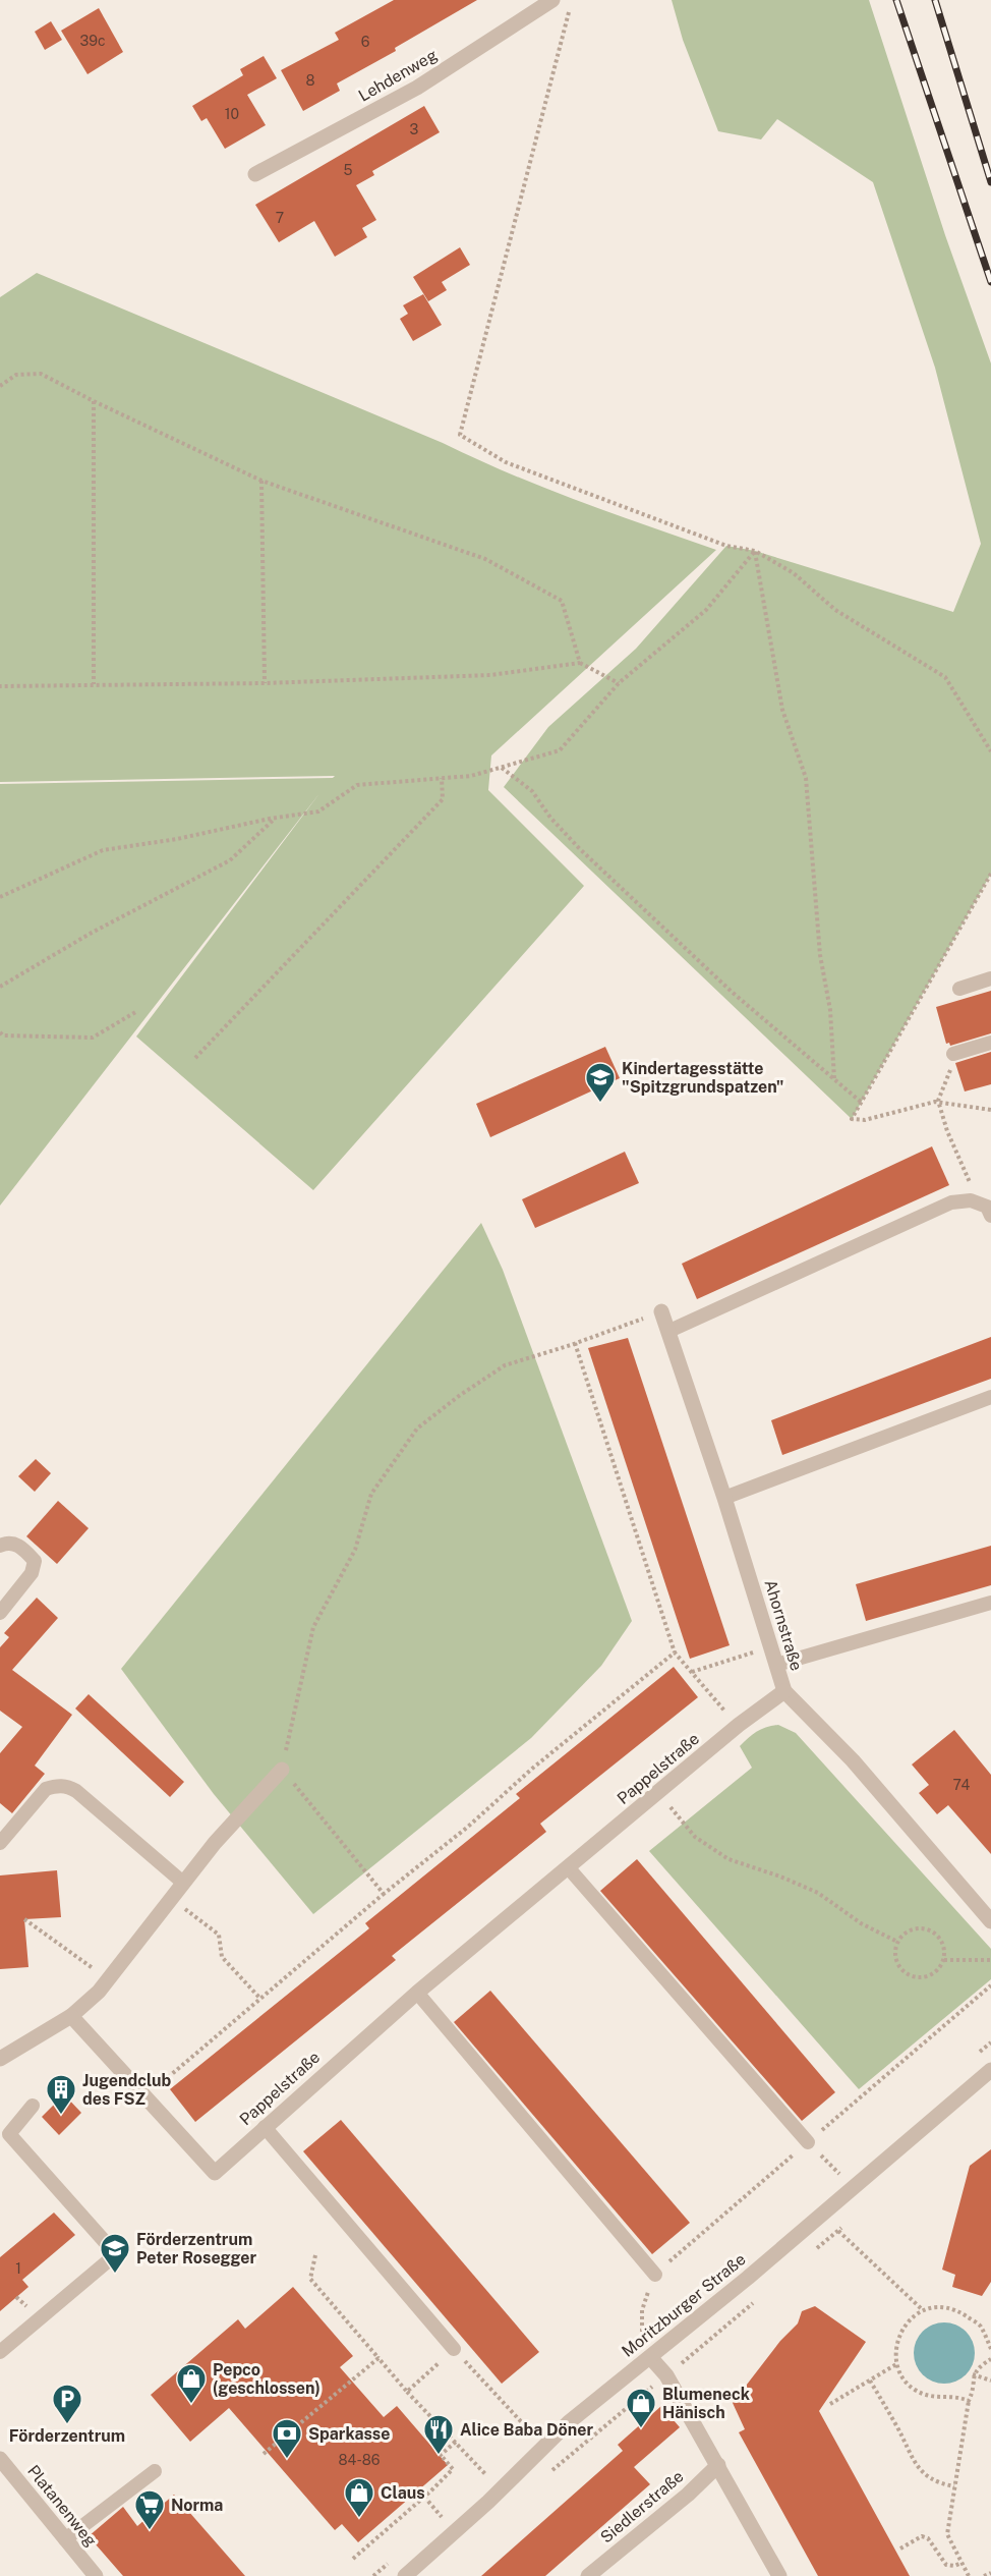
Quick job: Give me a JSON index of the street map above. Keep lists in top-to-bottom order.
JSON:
{
  "streets": {
    "street": [
      "Lehdenweg",
      "Ahornstraße",
      "Pappelstraße",
      "Moritzburger Straße",
      "Platanenweg",
      "Siedlerstraße"
    ]
  },
  "crossings": [
    ["Ahornstraße", "Pappelstraße"]
  ],
  "places": {
    "school or university": ["Kindertagesstätte \"Spitzgrundspatzen\"", "Förderzentrum Peter Rosegger"],
    "building": ["Jugendclub des FSZ"],
    "shop": ["Pepco (geschlossen)", "Blumeneck Hänisch", "Claus"],
    "parking": ["Förderzentrum"],
    "restaurant": ["Alice Baba Döner"],
    "bank": ["Sparkasse"],
    "supermarket": ["Norma"]
  },
  "house_numbers": [
    "39c",
    "6",
    "8",
    "10",
    "3",
    "5",
    "7",
    "74",
    "1",
    "84-86"
  ]
}
